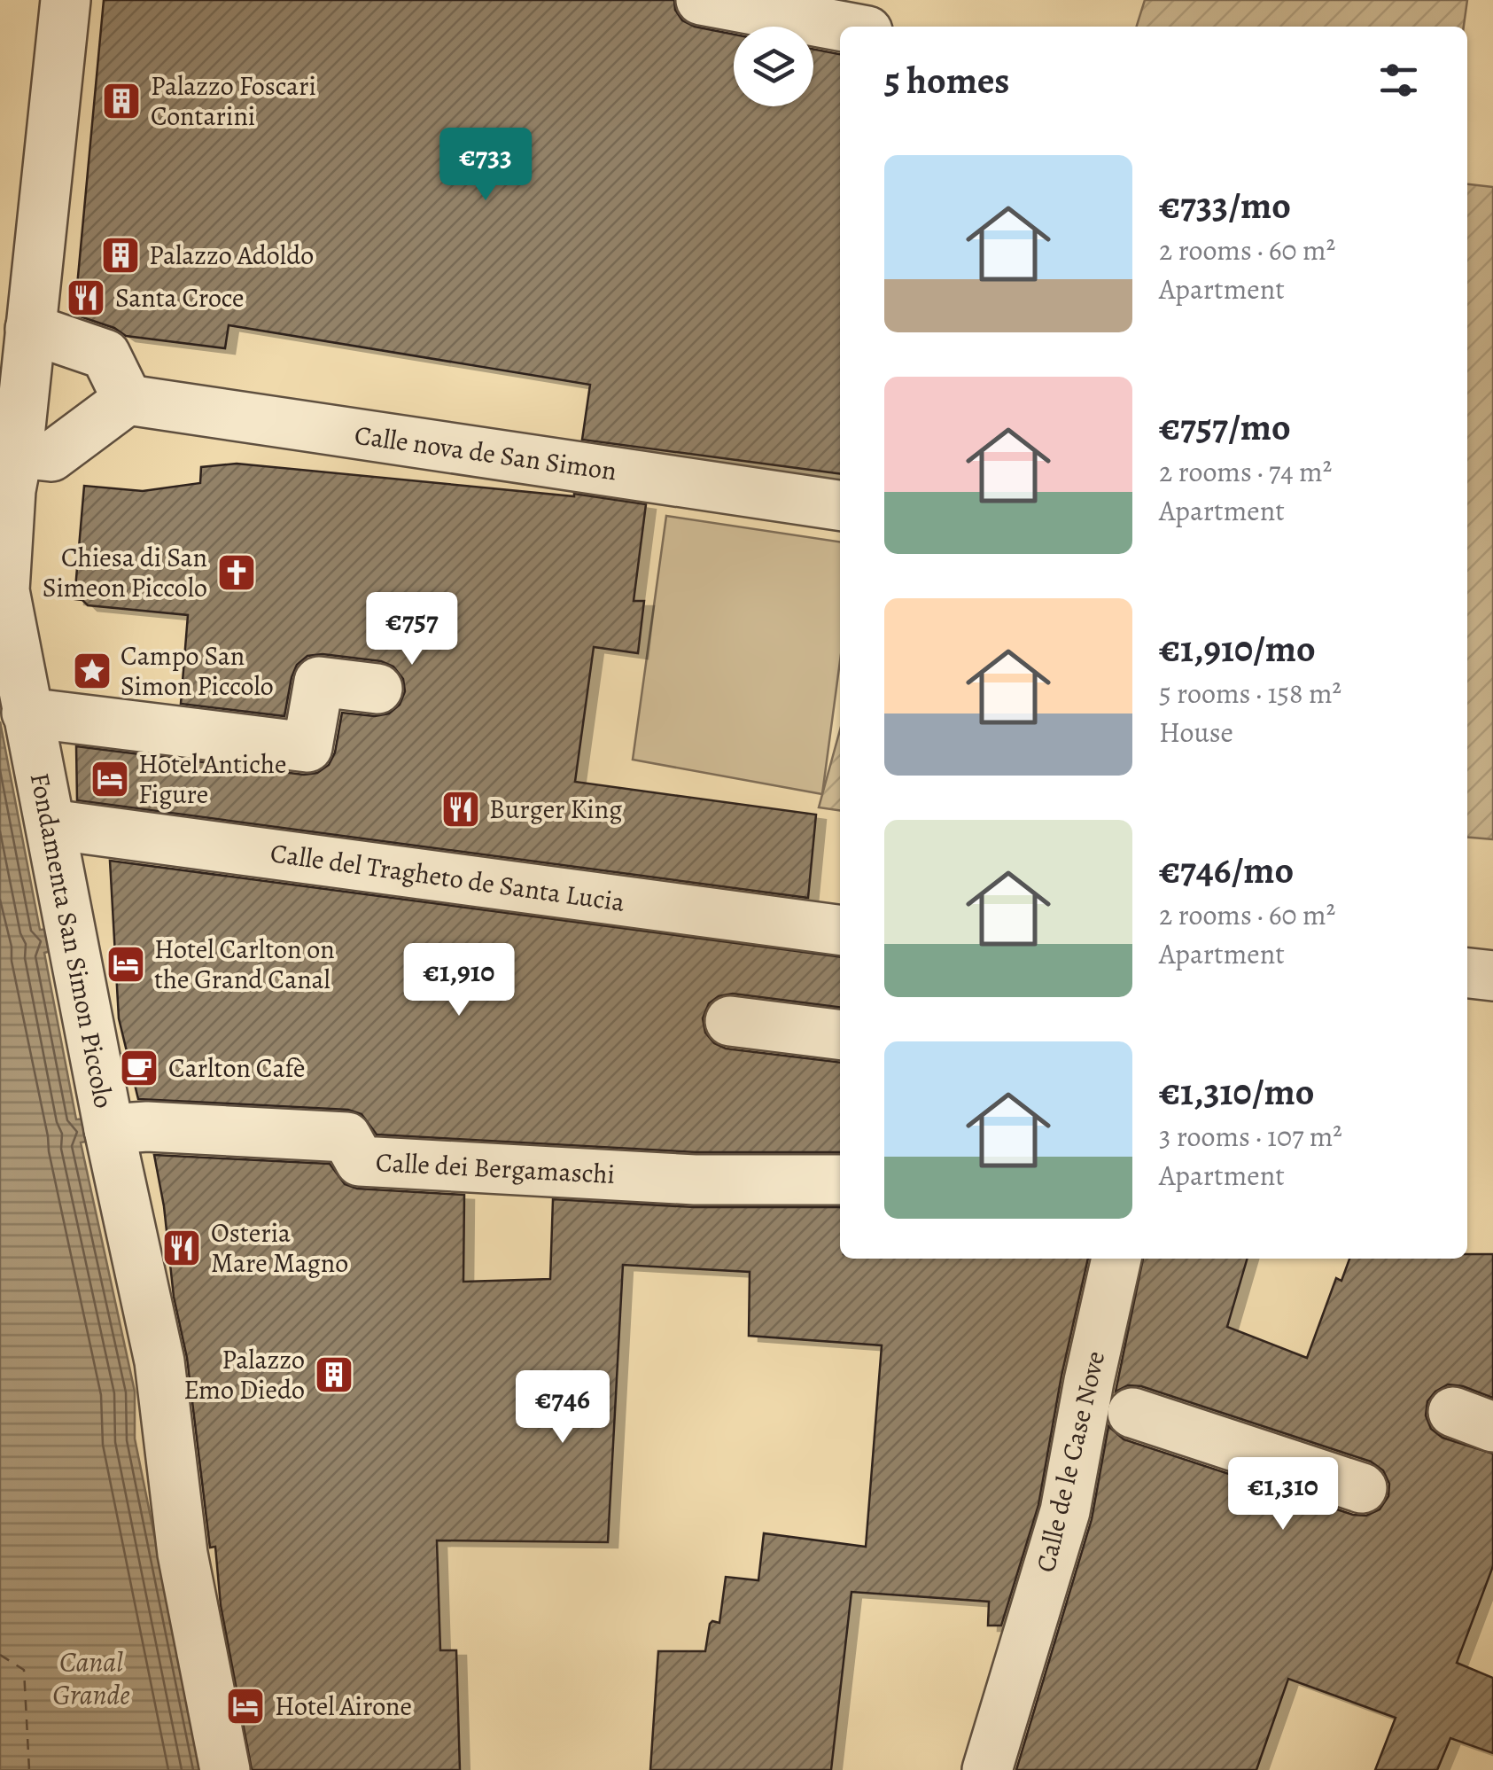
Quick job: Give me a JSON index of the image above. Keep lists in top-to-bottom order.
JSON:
{
  "streets": {
    "street": [
      "Calle nova de San Simon",
      "Calle del Tragheto de Santa Lucia",
      "Fondamenta San Simon Piccolo",
      "Calle dei Bergamaschi",
      "Calle de le Case Nove"
    ]
  },
  "crossings": [
    ["Calle del Tragheto de Santa Lucia", "Fondamenta San Simon Piccolo"],
    ["Fondamenta San Simon Piccolo", "Calle dei Bergamaschi"]
  ],
  "water": ["Canal Grande"],
  "places": {
    "building": ["Palazzo Foscari Contarini", "Palazzo Adoldo", "Palazzo Emo Diedo"],
    "restaurant": ["Santa Croce", "Burger King", "Osteria Mare Magno"],
    "church": ["Chiesa di San Simeon Piccolo"],
    "place": ["Campo San Simon Piccolo"],
    "hotel": ["Hotel Antiche Figure", "Hotel Carlton on the Grand Canal", "Hotel Airone"],
    "cafe": ["Carlton Cafè"]
  },
  "page": {
    "heading": "5 homes",
    "price": [
      "€733",
      "€757",
      "€1,910",
      "€746",
      "€1,310"
    ],
    "list": [
      {
        "name": "€733/mo",
        "note": "2 rooms · 60 m² · Apartment"
      },
      {
        "name": "€757/mo",
        "note": "2 rooms · 74 m² · Apartment"
      },
      {
        "name": "€1,910/mo",
        "note": "5 rooms · 158 m² · House"
      },
      {
        "name": "€746/mo",
        "note": "2 rooms · 60 m² · Apartment"
      },
      {
        "name": "€1,310/mo",
        "note": "3 rooms · 107 m² · Apartment"
      }
    ]
  }
}
